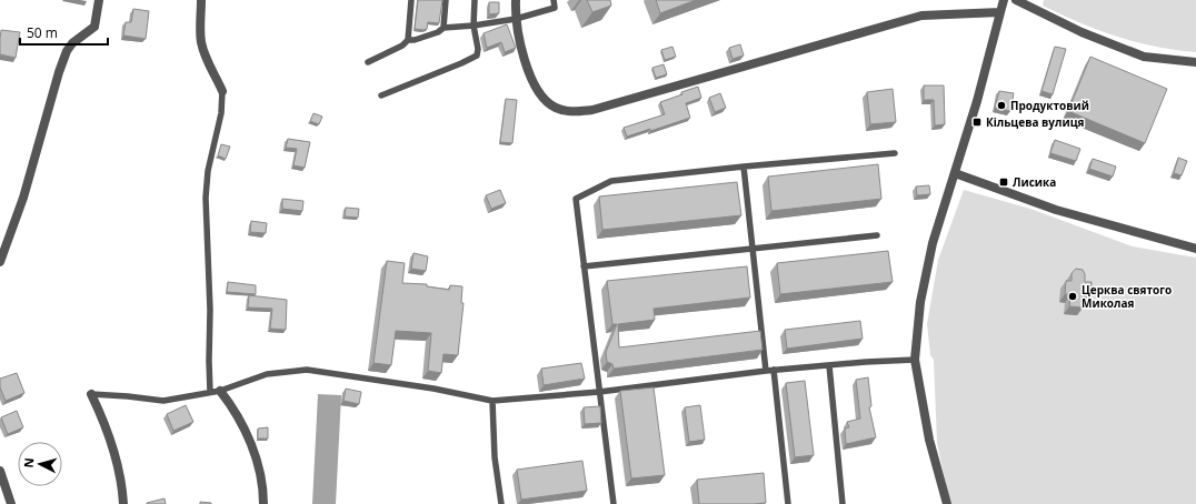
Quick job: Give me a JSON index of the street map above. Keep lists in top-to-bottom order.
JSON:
{
  "places": {
    "other": ["Продуктовий", "Церква святого Миколая"],
    "transit": ["Кільцева вулиця", "Лисика"]
  },
  "scale_bar": "50 m",
  "north": "left"
}
